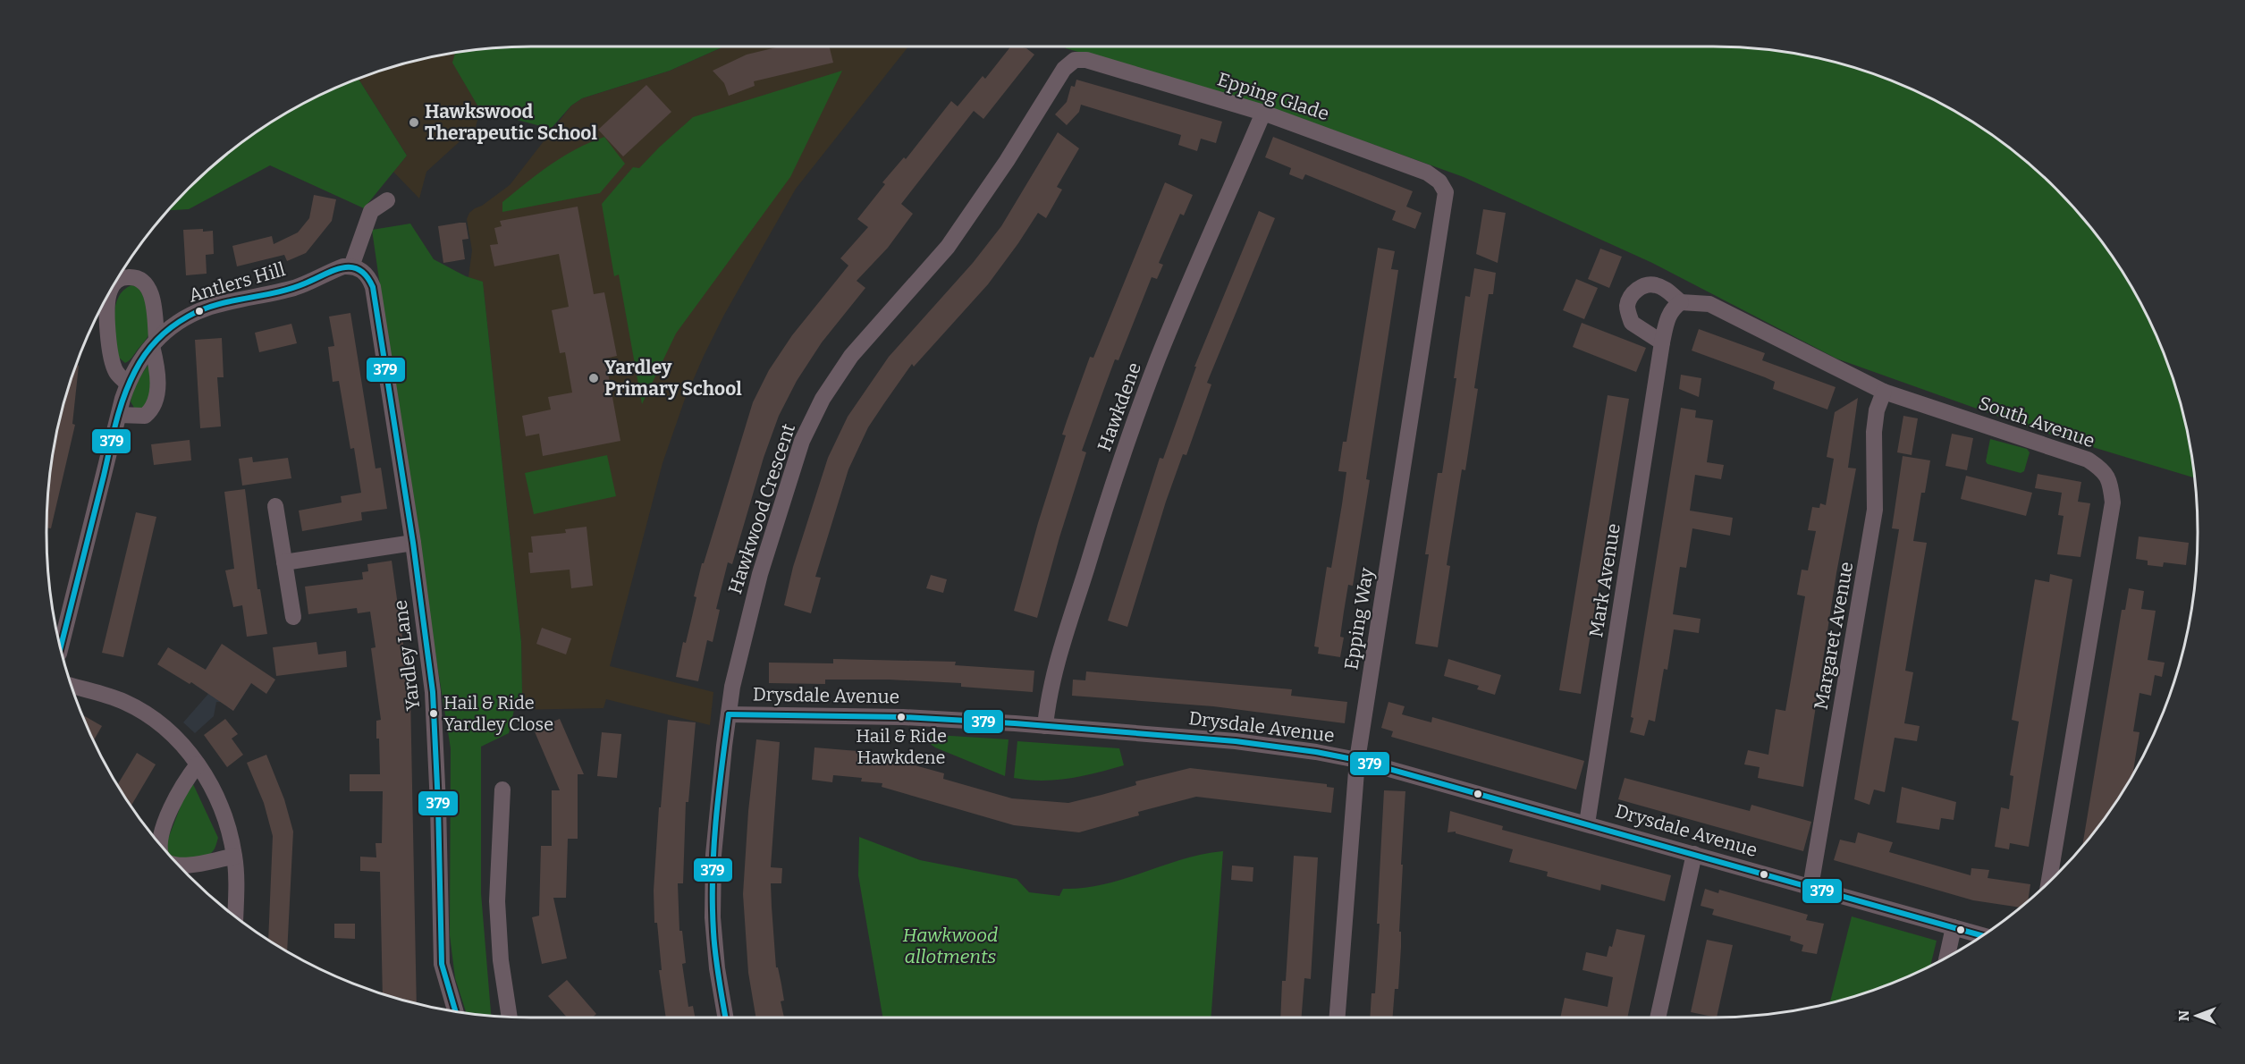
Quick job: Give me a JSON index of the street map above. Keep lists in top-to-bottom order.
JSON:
{
  "streets": {
    "street": [
      "Epping Glade",
      "Antlers Hill",
      "Hawkdene",
      "South Avenue",
      "Hawkwood Crescent",
      "Mark Avenue",
      "Epping Way",
      "Margaret Avenue",
      "Yardley Lane",
      "Drysdale Avenue"
    ]
  },
  "crossings": [
    ["Epping Glade", "Hawkdene"],
    ["Epping Glade", "Hawkwood Crescent"],
    ["Epping Glade", "Epping Way"],
    ["Antlers Hill", "Yardley Lane"],
    ["Hawkdene", "Drysdale Avenue"],
    ["South Avenue", "Mark Avenue"],
    ["South Avenue", "Margaret Avenue"],
    ["Hawkwood Crescent", "Drysdale Avenue"],
    ["Mark Avenue", "Drysdale Avenue"],
    ["Epping Way", "Drysdale Avenue"],
    ["Margaret Avenue", "Drysdale Avenue"]
  ],
  "parks": ["Hawkwood allotments"],
  "places": [
    "Hawkswood Therapeutic School",
    "Yardley Primary School",
    "Hail & Ride Yardley Close",
    "Hail & Ride Hawkdene"
  ],
  "lines": ["transit line 379"],
  "north": "left"
}
